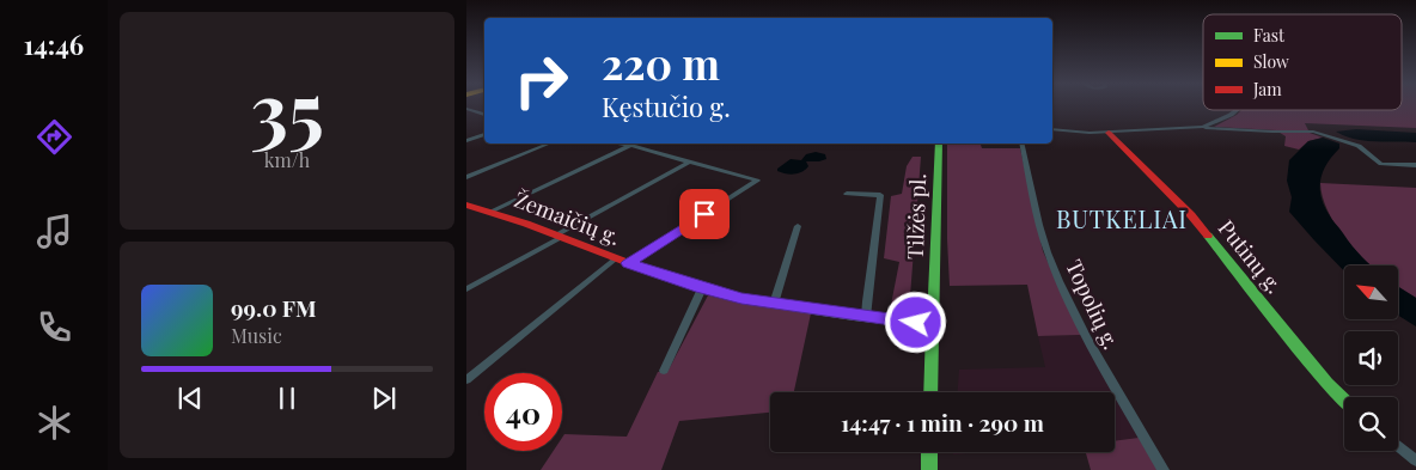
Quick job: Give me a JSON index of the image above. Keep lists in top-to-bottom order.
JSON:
{
  "streets": {
    "main road": ["Tilžės pl.", "Žemaičių g.", "Putinų g."],
    "street": ["Topolių g."]
  },
  "crossings": [
    ["Tilžės pl.", "Žemaičių g."]
  ],
  "districts": ["BUTKELIAI"],
  "legend": ["Fast", "Slow", "Jam"],
  "north": "top left",
  "page": {
    "tabs": "14:46",
    "tile": ["35", "km/h"],
    "turn": ["220 m", "Kęstučio g."],
    "song": ["99.0 FM", "Music"],
    "limit": "40",
    "trip": "14:47 · 1 min · 290 m"
  }
}
